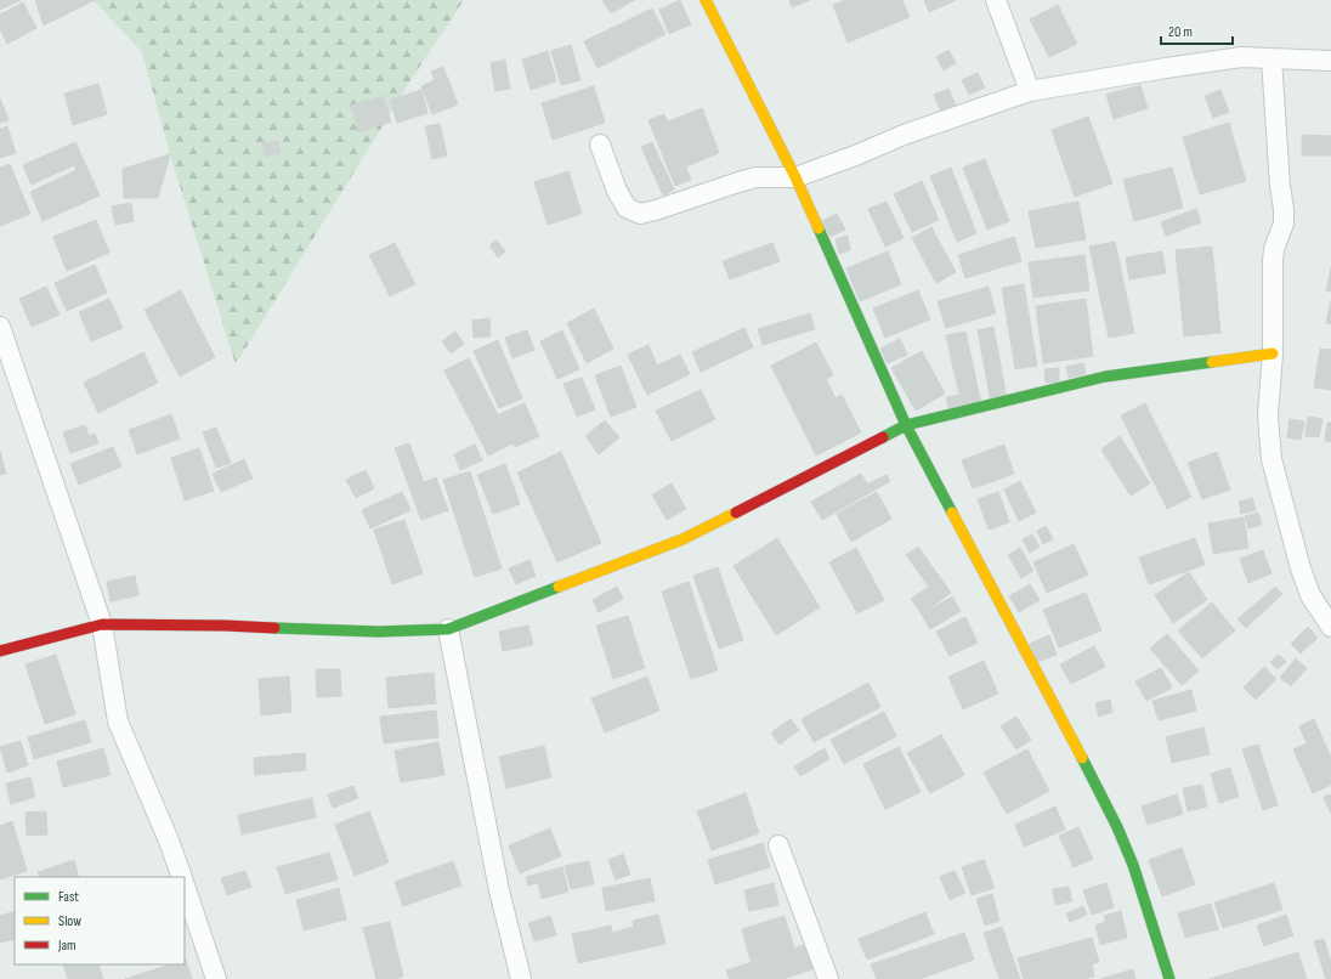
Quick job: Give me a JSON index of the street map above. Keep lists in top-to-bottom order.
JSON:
{
  "legend": ["Fast", "Slow", "Jam"],
  "scale_bar": "20 m"
}
